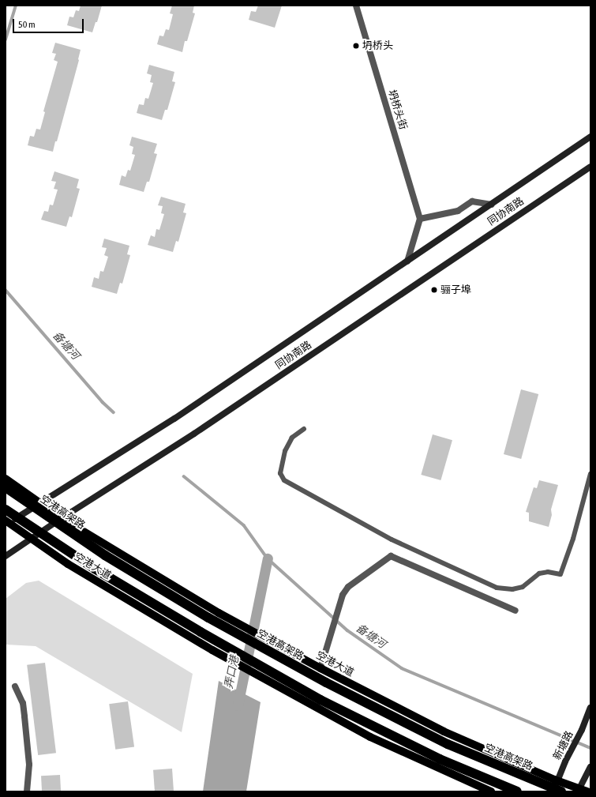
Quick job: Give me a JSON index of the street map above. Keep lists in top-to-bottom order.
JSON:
{
  "streets": {
    "highway": ["空港高架路"],
    "main road": ["同协南路", "空港大道", "新塘路"],
    "street": ["坍桥头街"]
  },
  "crossings": [
    ["同协南路", "空港大道"],
    ["空港大道", "新塘路"]
  ],
  "water": ["备塘河", "弄口港"],
  "places": ["坍桥头", "骊子埠"],
  "scale_bar": "50 m"
}
